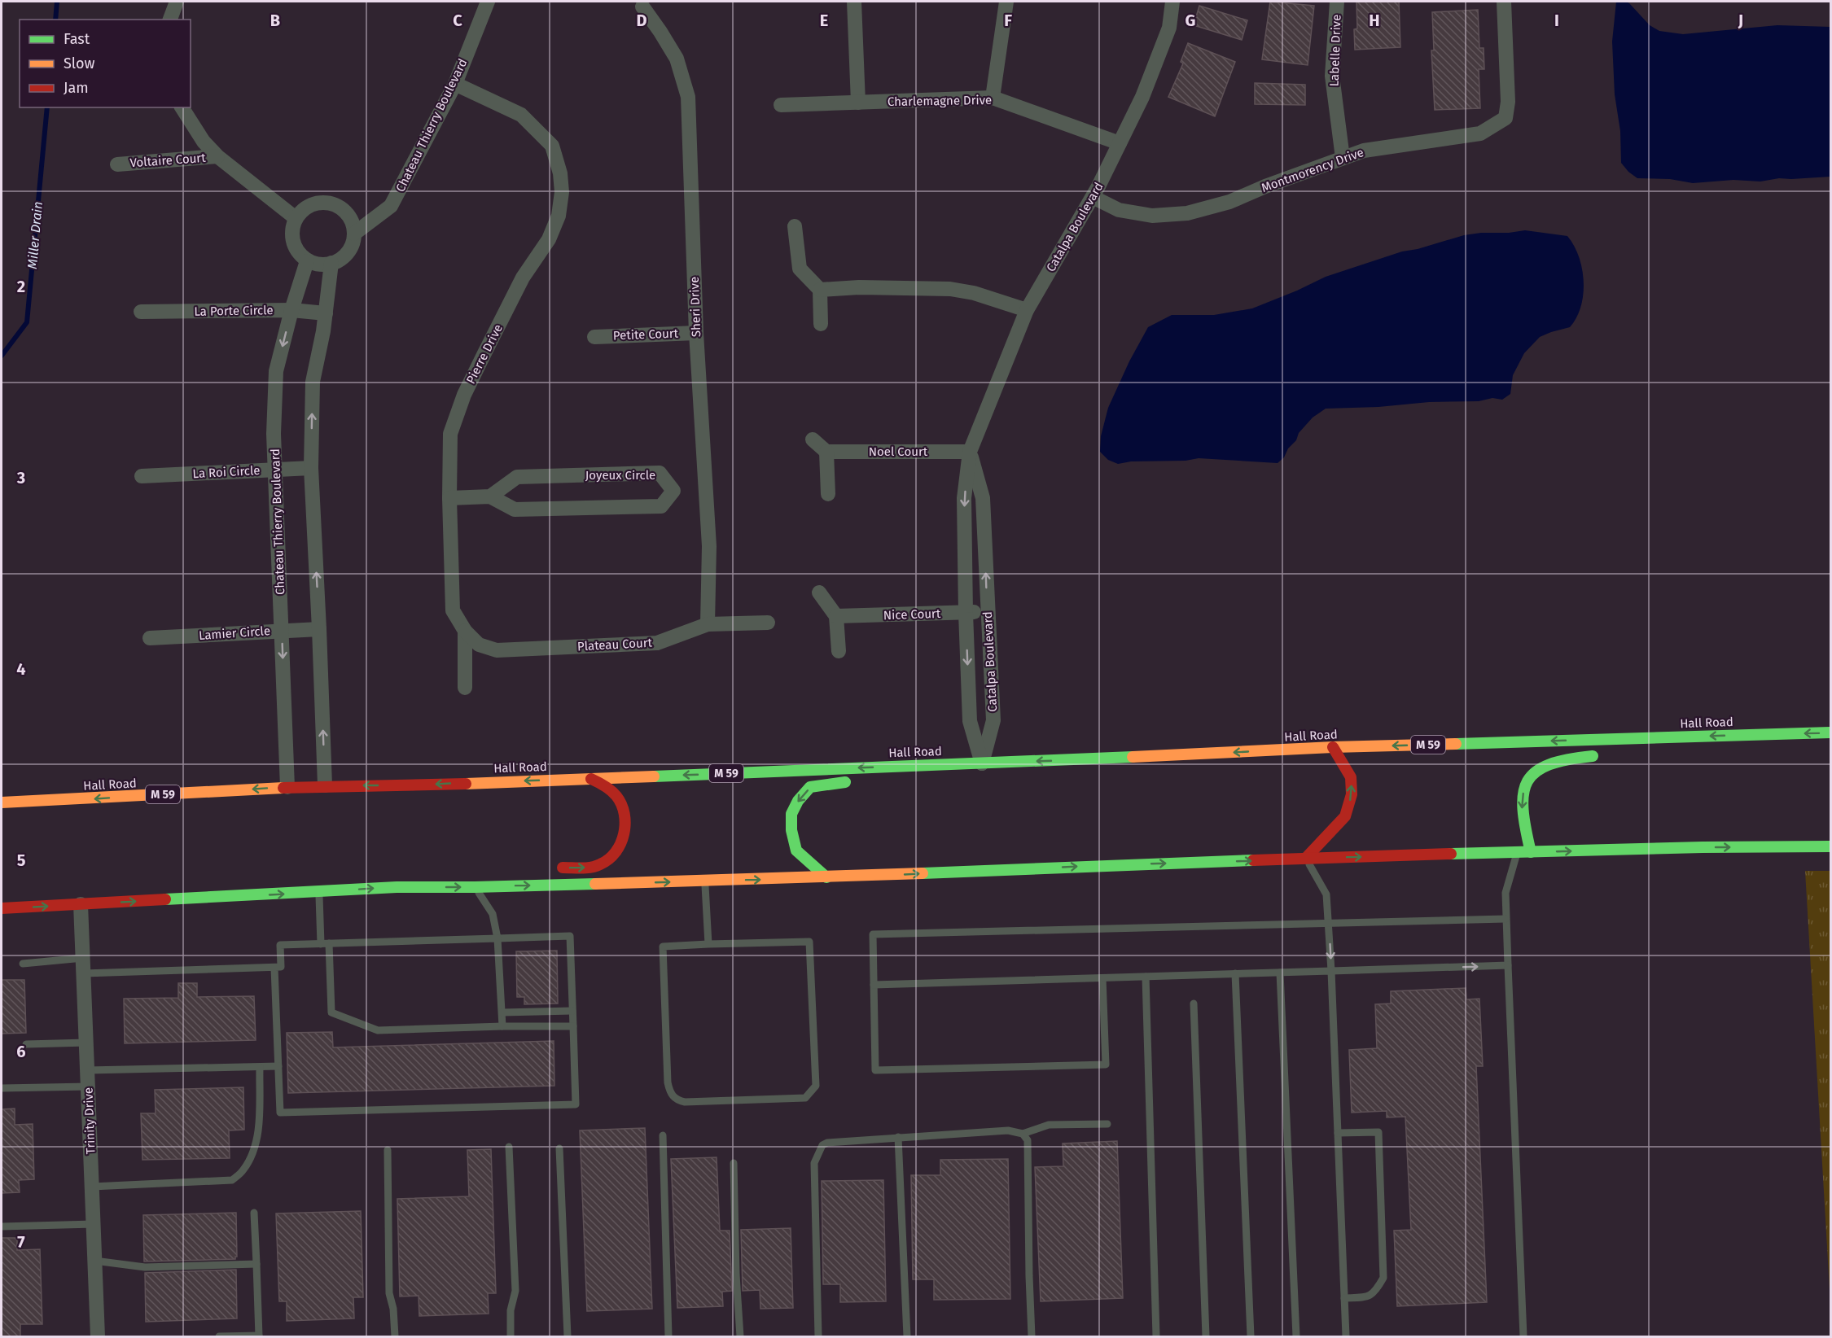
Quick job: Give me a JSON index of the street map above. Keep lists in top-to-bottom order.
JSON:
{
  "streets": {
    "highway": ["Hall Road", "M 59"],
    "street": [
      "Labelle Drive",
      "Charlemagne Drive",
      "Chateau Thierry Boulevard",
      "Voltaire Court",
      "Montmorency Drive",
      "Catalpa Boulevard",
      "Sheri Drive",
      "La Porte Circle",
      "Petite Court",
      "Pierre Drive",
      "Noel Court",
      "La Roi Circle",
      "Joyeux Circle",
      "Nice Court",
      "Lamier Circle",
      "Plateau Court",
      "Trinity Drive"
    ]
  },
  "crossings": [
    ["Labelle Drive", "Montmorency Drive"],
    ["Charlemagne Drive", "Catalpa Boulevard"],
    ["Chateau Thierry Boulevard", "La Porte Circle"],
    ["Chateau Thierry Boulevard", "Pierre Drive"],
    ["Chateau Thierry Boulevard", "La Roi Circle"],
    ["Chateau Thierry Boulevard", "Lamier Circle"],
    ["Chateau Thierry Boulevard", "Hall Road"],
    ["Montmorency Drive", "Catalpa Boulevard"],
    ["Catalpa Boulevard", "Noel Court"],
    ["Catalpa Boulevard", "Nice Court"],
    ["Catalpa Boulevard", "Hall Road"],
    ["Sheri Drive", "Petite Court"],
    ["Sheri Drive", "Plateau Court"],
    ["Pierre Drive", "Plateau Court"]
  ],
  "one_way": ["Hall Road"],
  "water": ["Miller Drain"],
  "legend": ["Fast", "Slow", "Jam"],
  "grid": {
    "columns": [
      "B",
      "C",
      "D",
      "E",
      "F",
      "G",
      "H",
      "I",
      "J"
    ],
    "rows": [
      "2",
      "3",
      "4",
      "5",
      "6",
      "7"
    ]
  }
}
